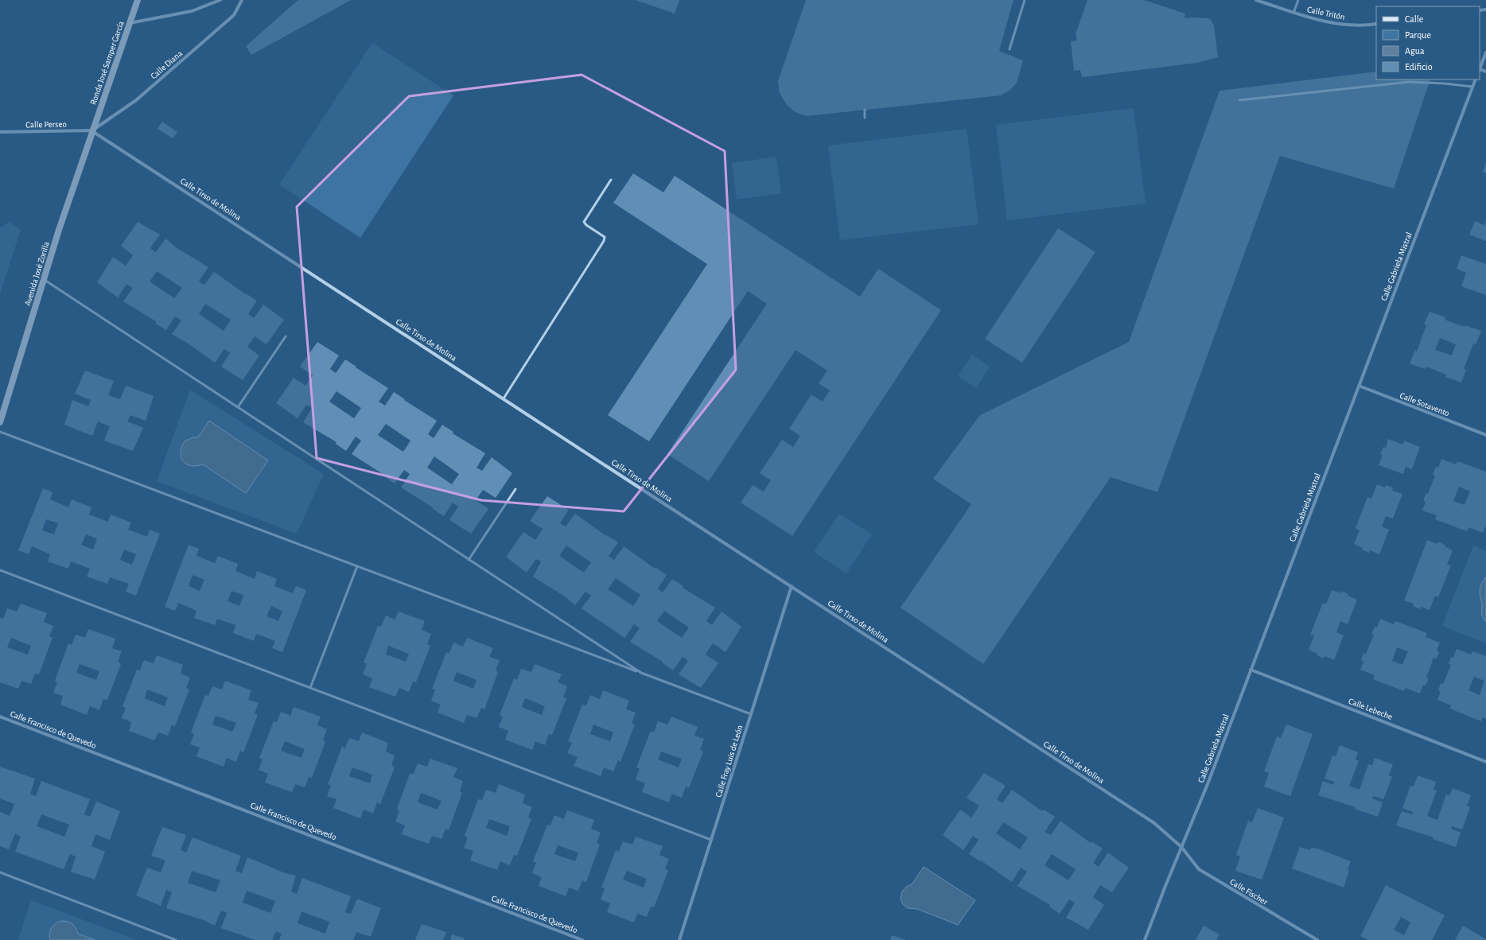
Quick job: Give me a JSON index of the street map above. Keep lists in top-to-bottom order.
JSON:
{
  "streets": {
    "main road": ["Ronda José Samper García", "Avenida José Zorilla"],
    "street": [
      "Calle Tritón",
      "Calle Diana",
      "Calle Perseo",
      "Calle Tirso de Molina",
      "Calle Gabriela Mistral",
      "Calle Sotavento",
      "Calle Lebeche",
      "Calle Francisco de Quevedo",
      "Calle Fray Luis de León",
      "Calle Fischer"
    ]
  },
  "crossings": [
    ["Ronda José Samper García", "Calle Diana"],
    ["Ronda José Samper García", "Calle Perseo"],
    ["Ronda José Samper García", "Calle Tirso de Molina"],
    ["Ronda José Samper García", "Avenida José Zorilla"],
    ["Calle Diana", "Calle Perseo"],
    ["Calle Diana", "Calle Tirso de Molina"],
    ["Calle Diana", "Avenida José Zorilla"],
    ["Calle Perseo", "Calle Tirso de Molina"],
    ["Calle Perseo", "Avenida José Zorilla"],
    ["Calle Tirso de Molina", "Calle Gabriela Mistral"],
    ["Calle Tirso de Molina", "Avenida José Zorilla"],
    ["Calle Tirso de Molina", "Calle Fray Luis de León"],
    ["Calle Tirso de Molina", "Calle Fischer"],
    ["Calle Gabriela Mistral", "Calle Sotavento"],
    ["Calle Gabriela Mistral", "Calle Lebeche"],
    ["Calle Gabriela Mistral", "Calle Fischer"]
  ],
  "legend": [
    "Calle",
    "Parque",
    "Agua",
    "Edificio"
  ]
}
